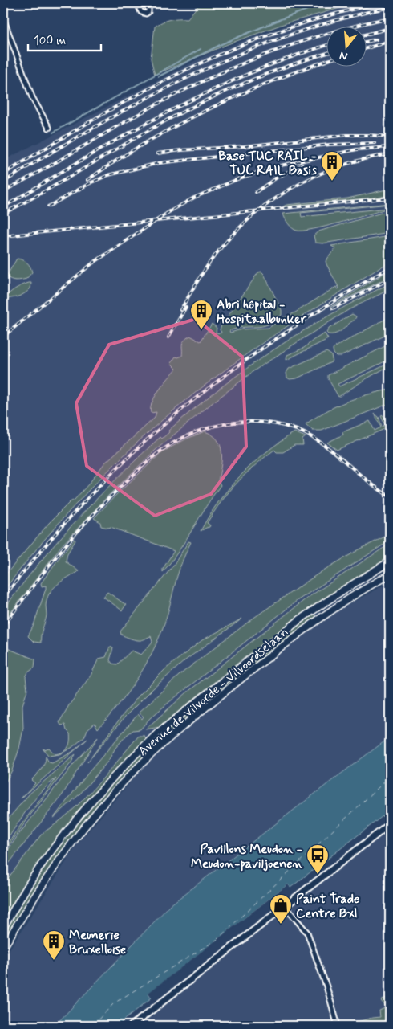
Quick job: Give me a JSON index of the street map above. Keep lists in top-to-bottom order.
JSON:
{
  "streets": {
    "main road": ["Avenue de Vilvorde - Vilvoordselaan"]
  },
  "places": {
    "building": ["Base TUC RAIL - TUC RAIL Basis", "Abri hôpital - Hospitaalbunker", "Meunerie Bruxelloise"],
    "bus stop": ["Pavillons Meudon - Meudon-paviljoenen"],
    "shop": ["Paint Trade Centre Bxl"]
  },
  "scale_bar": "100 m",
  "north": "bottom"
}
